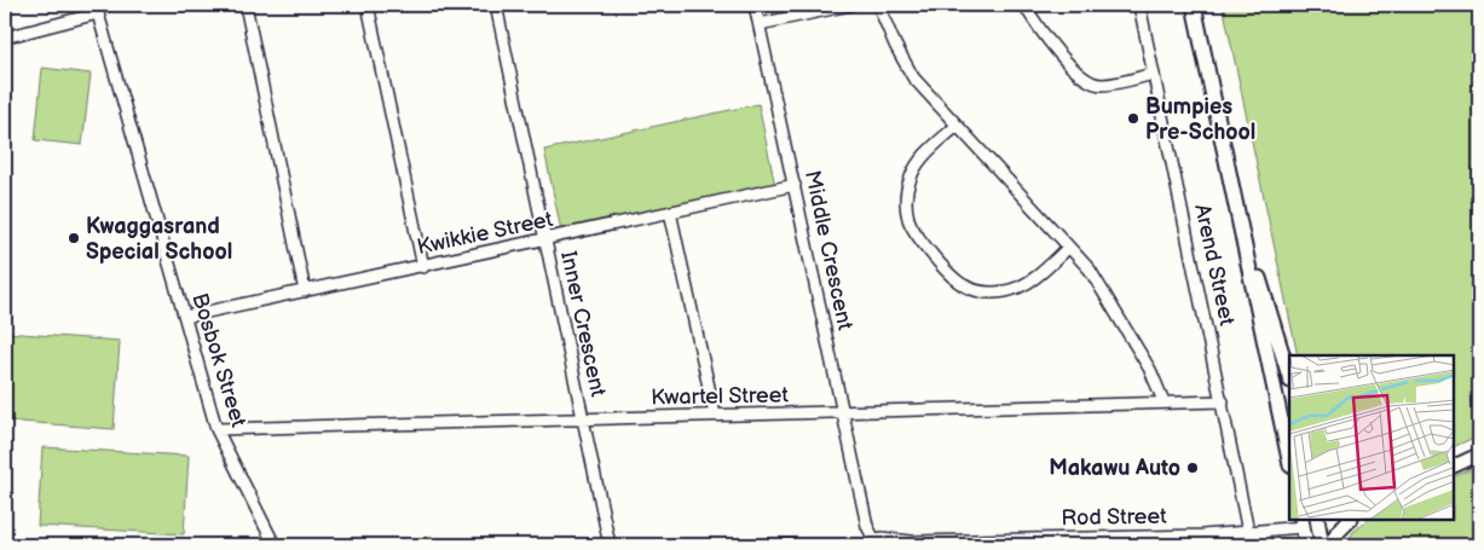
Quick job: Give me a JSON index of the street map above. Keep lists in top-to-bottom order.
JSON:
{
  "streets": {
    "street": [
      "Kwikkie Street",
      "Middle Crescent",
      "Arend Street",
      "Inner Crescent",
      "Bosbok Street",
      "Kwartel Street",
      "Rod Street"
    ]
  },
  "crossings": [
    ["Kwikkie Street", "Middle Crescent"],
    ["Kwikkie Street", "Inner Crescent"],
    ["Kwikkie Street", "Bosbok Street"],
    ["Middle Crescent", "Kwartel Street"],
    ["Middle Crescent", "Rod Street"],
    ["Arend Street", "Kwartel Street"],
    ["Arend Street", "Rod Street"],
    ["Inner Crescent", "Kwartel Street"],
    ["Bosbok Street", "Kwartel Street"]
  ],
  "places": ["Bumpies Pre-School", "Kwaggasrand Special School", "Makawu Auto"]
}
